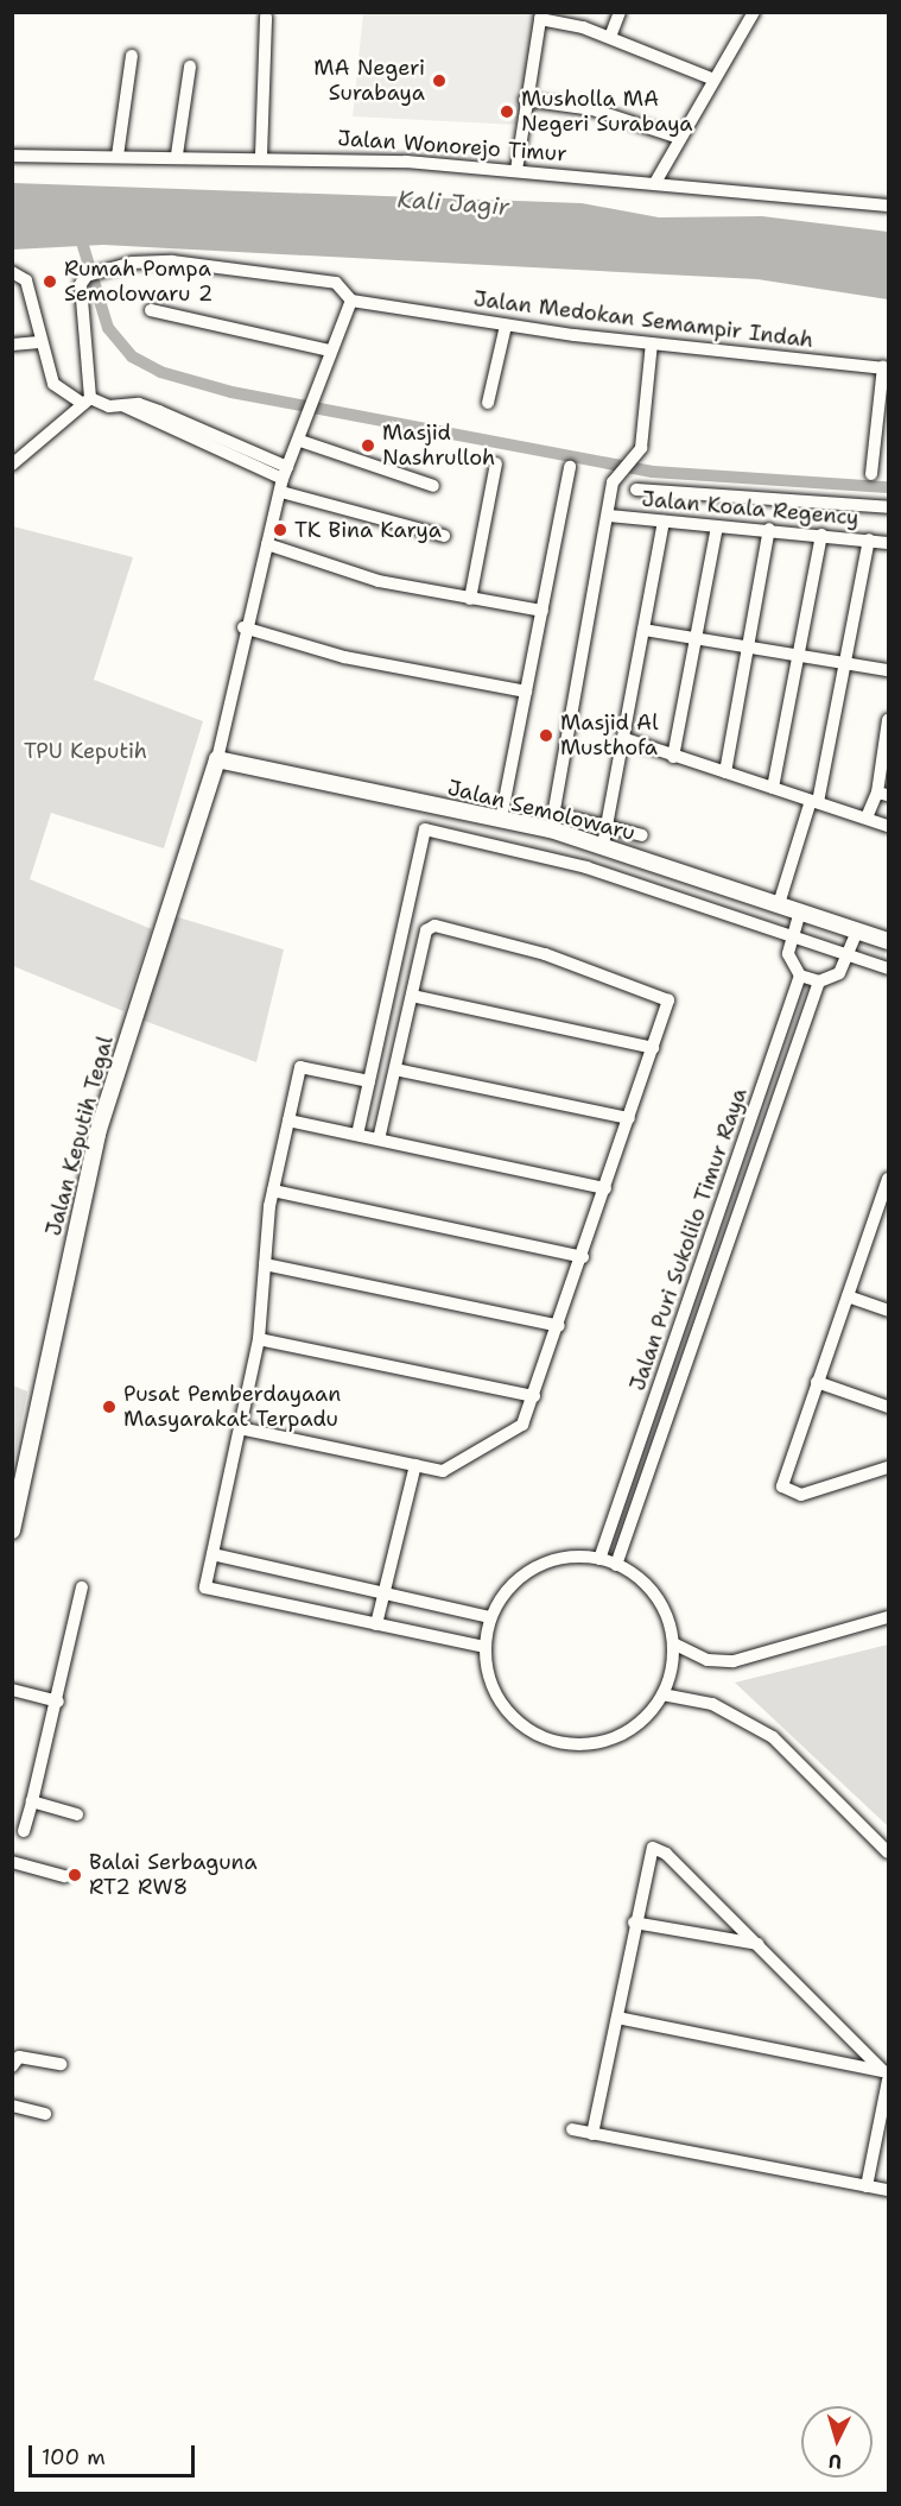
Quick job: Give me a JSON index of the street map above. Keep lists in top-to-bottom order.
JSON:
{
  "streets": {
    "main road": ["Jalan Semolowaru", "Jalan Keputih Tegal"],
    "street": [
      "Jalan Wonorejo Timur",
      "Jalan Medokan Semampir Indah",
      "Jalan Koala Regency",
      "Jalan Puri Sukolilo Timur Raya"
    ]
  },
  "crossings": [
    ["Jalan Semolowaru", "Jalan Keputih Tegal"]
  ],
  "water": ["Kali Jagir"],
  "parks": ["TPU Keputih"],
  "places": [
    "MA Negeri Surabaya",
    "Musholla MA Negeri Surabaya",
    "Rumah Pompa Semolowaru 2",
    "Masjid Nashrulloh",
    "TK Bina Karya",
    "Masjid Al Musthofa",
    "Pusat Pemberdayaan Masyarakat Terpadu",
    "Balai Serbaguna RT2 RW8"
  ],
  "scale_bar": "100 m",
  "north": "bottom"
}
